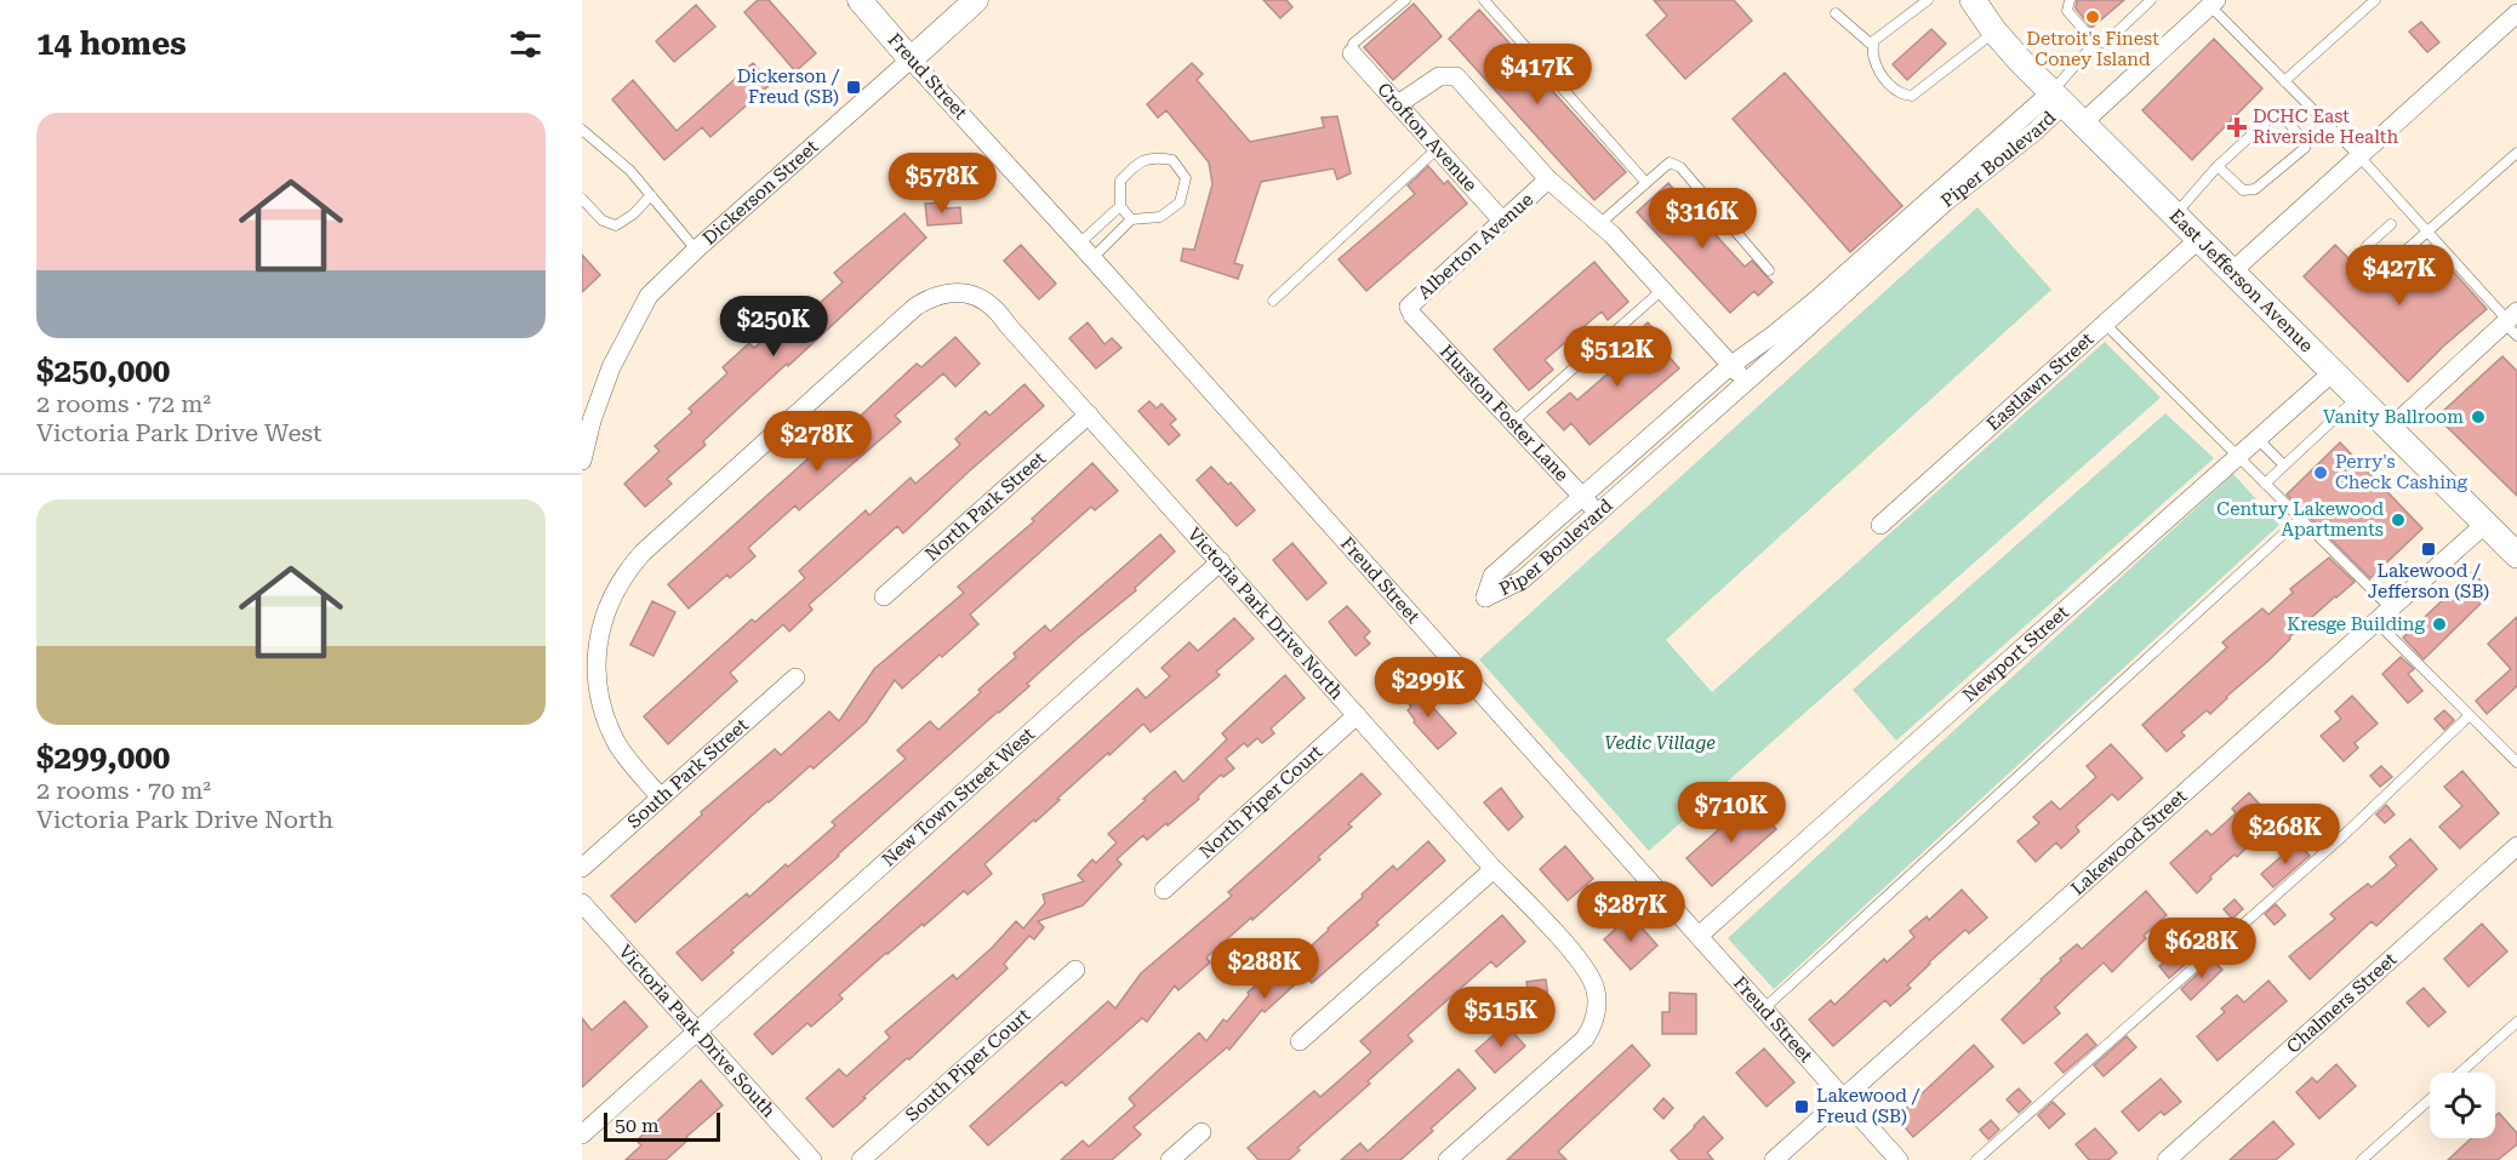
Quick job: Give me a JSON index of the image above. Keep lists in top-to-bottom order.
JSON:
{
  "streets": {
    "main road": ["East Jefferson Avenue"],
    "street": [
      "Freud Street",
      "Crofton Avenue",
      "Piper Boulevard",
      "Dickerson Street",
      "Alberton Avenue",
      "Eastlawn Street",
      "Hurston Foster Lane",
      "North Park Street",
      "Victoria Park Drive North",
      "Newport Street",
      "South Park Street",
      "New Town Street West",
      "North Piper Court",
      "Lakewood Street",
      "Chalmers Street",
      "Victoria Park Drive South",
      "South Piper Court"
    ]
  },
  "crossings": [
    ["Freud Street", "Dickerson Street"],
    ["Freud Street", "Newport Street"],
    ["Freud Street", "Lakewood Street"],
    ["Crofton Avenue", "Alberton Avenue"],
    ["Piper Boulevard", "East Jefferson Avenue"],
    ["Piper Boulevard", "Hurston Foster Lane"],
    ["Alberton Avenue", "Hurston Foster Lane"],
    ["East Jefferson Avenue", "Eastlawn Street"],
    ["East Jefferson Avenue", "Newport Street"],
    ["East Jefferson Avenue", "Lakewood Street"],
    ["North Park Street", "Victoria Park Drive North"],
    ["Victoria Park Drive North", "South Park Street"],
    ["Victoria Park Drive North", "New Town Street West"],
    ["Victoria Park Drive North", "North Piper Court"],
    ["New Town Street West", "Victoria Park Drive South"]
  ],
  "parks": ["Vedic Village"],
  "places": {
    "other": [
      "Detroit's Finest Coney Island",
      "Vanity Ballroom",
      "Perry's Check Cashing",
      "Century Lakewood Apartments",
      "Kresge Building"
    ],
    "transit": ["Dickerson / Freud (SB)", "Lakewood / Jefferson (SB)", "Lakewood / Freud (SB)"],
    "health": ["DCHC East Riverside Health"]
  },
  "scale_bar": "50 m",
  "page": {
    "heading": "14 homes",
    "price": [
      "$417K",
      "$578K",
      "$316K",
      "$427K",
      "$250K",
      "$512K",
      "$278K",
      "$299K",
      "$710K",
      "$268K",
      "$287K",
      "$628K",
      "$288K",
      "$515K"
    ],
    "list": [
      {
        "name": "$250,000",
        "note": "2 rooms · 72 m² · Victoria Park Drive West"
      },
      {
        "name": "$299,000",
        "note": "2 rooms · 70 m² · Victoria Park Drive North"
      }
    ],
    "scale": "50 m"
  }
}
